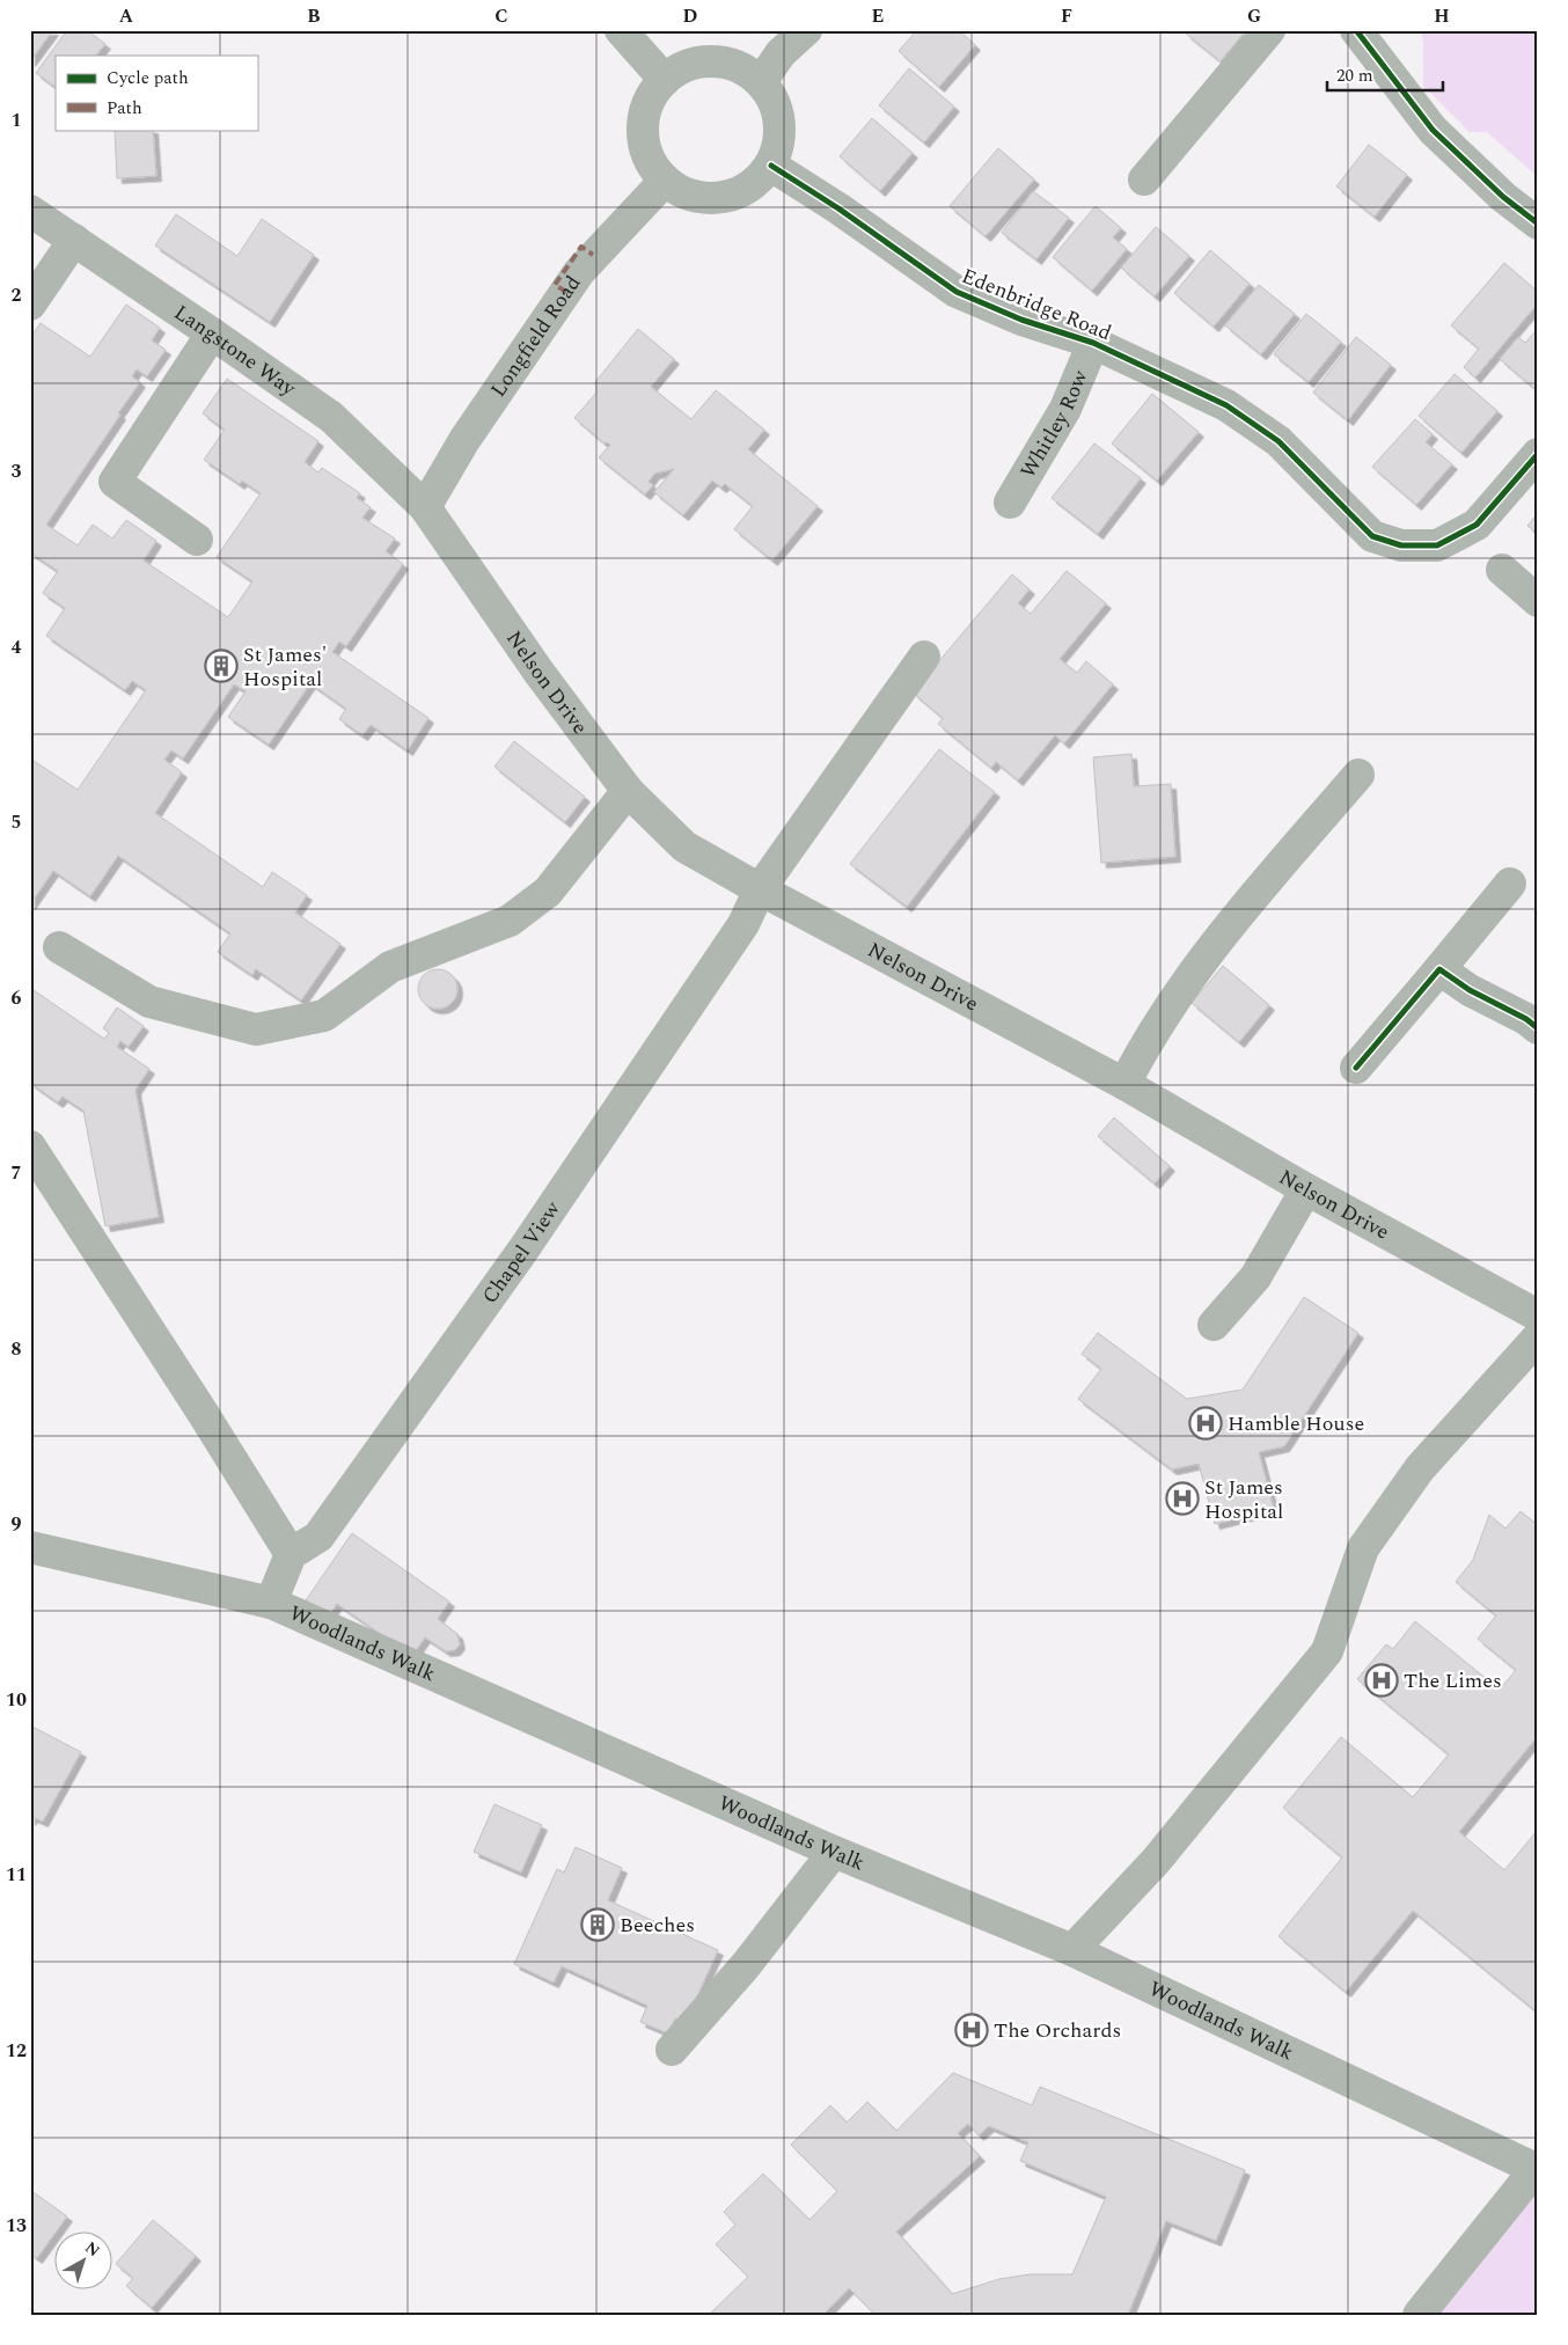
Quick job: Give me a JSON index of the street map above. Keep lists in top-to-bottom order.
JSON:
{
  "streets": {
    "street": [
      "Edenbridge Road",
      "Longfield Road",
      "Langstone Way",
      "Whitley Row",
      "Nelson Drive",
      "Chapel View",
      "Woodlands Walk"
    ]
  },
  "crossings": [
    ["Edenbridge Road", "Longfield Road"],
    ["Edenbridge Road", "Whitley Row"],
    ["Longfield Road", "Langstone Way"],
    ["Longfield Road", "Nelson Drive"],
    ["Langstone Way", "Nelson Drive"],
    ["Nelson Drive", "Chapel View"]
  ],
  "places": {
    "building": ["St James' Hospital", "Beeches"],
    "hospital": [
      "Hamble House",
      "St James Hospital",
      "The Limes",
      "The Orchards"
    ]
  },
  "legend": ["Cycle path", "Path"],
  "scale_bar": "20 m",
  "north": "top right",
  "grid": {
    "columns": [
      "A",
      "B",
      "C",
      "D",
      "E",
      "F",
      "G",
      "H"
    ],
    "rows": [
      "1",
      "2",
      "3",
      "4",
      "5",
      "6",
      "7",
      "8",
      "9",
      "10",
      "11",
      "12",
      "13"
    ]
  }
}
